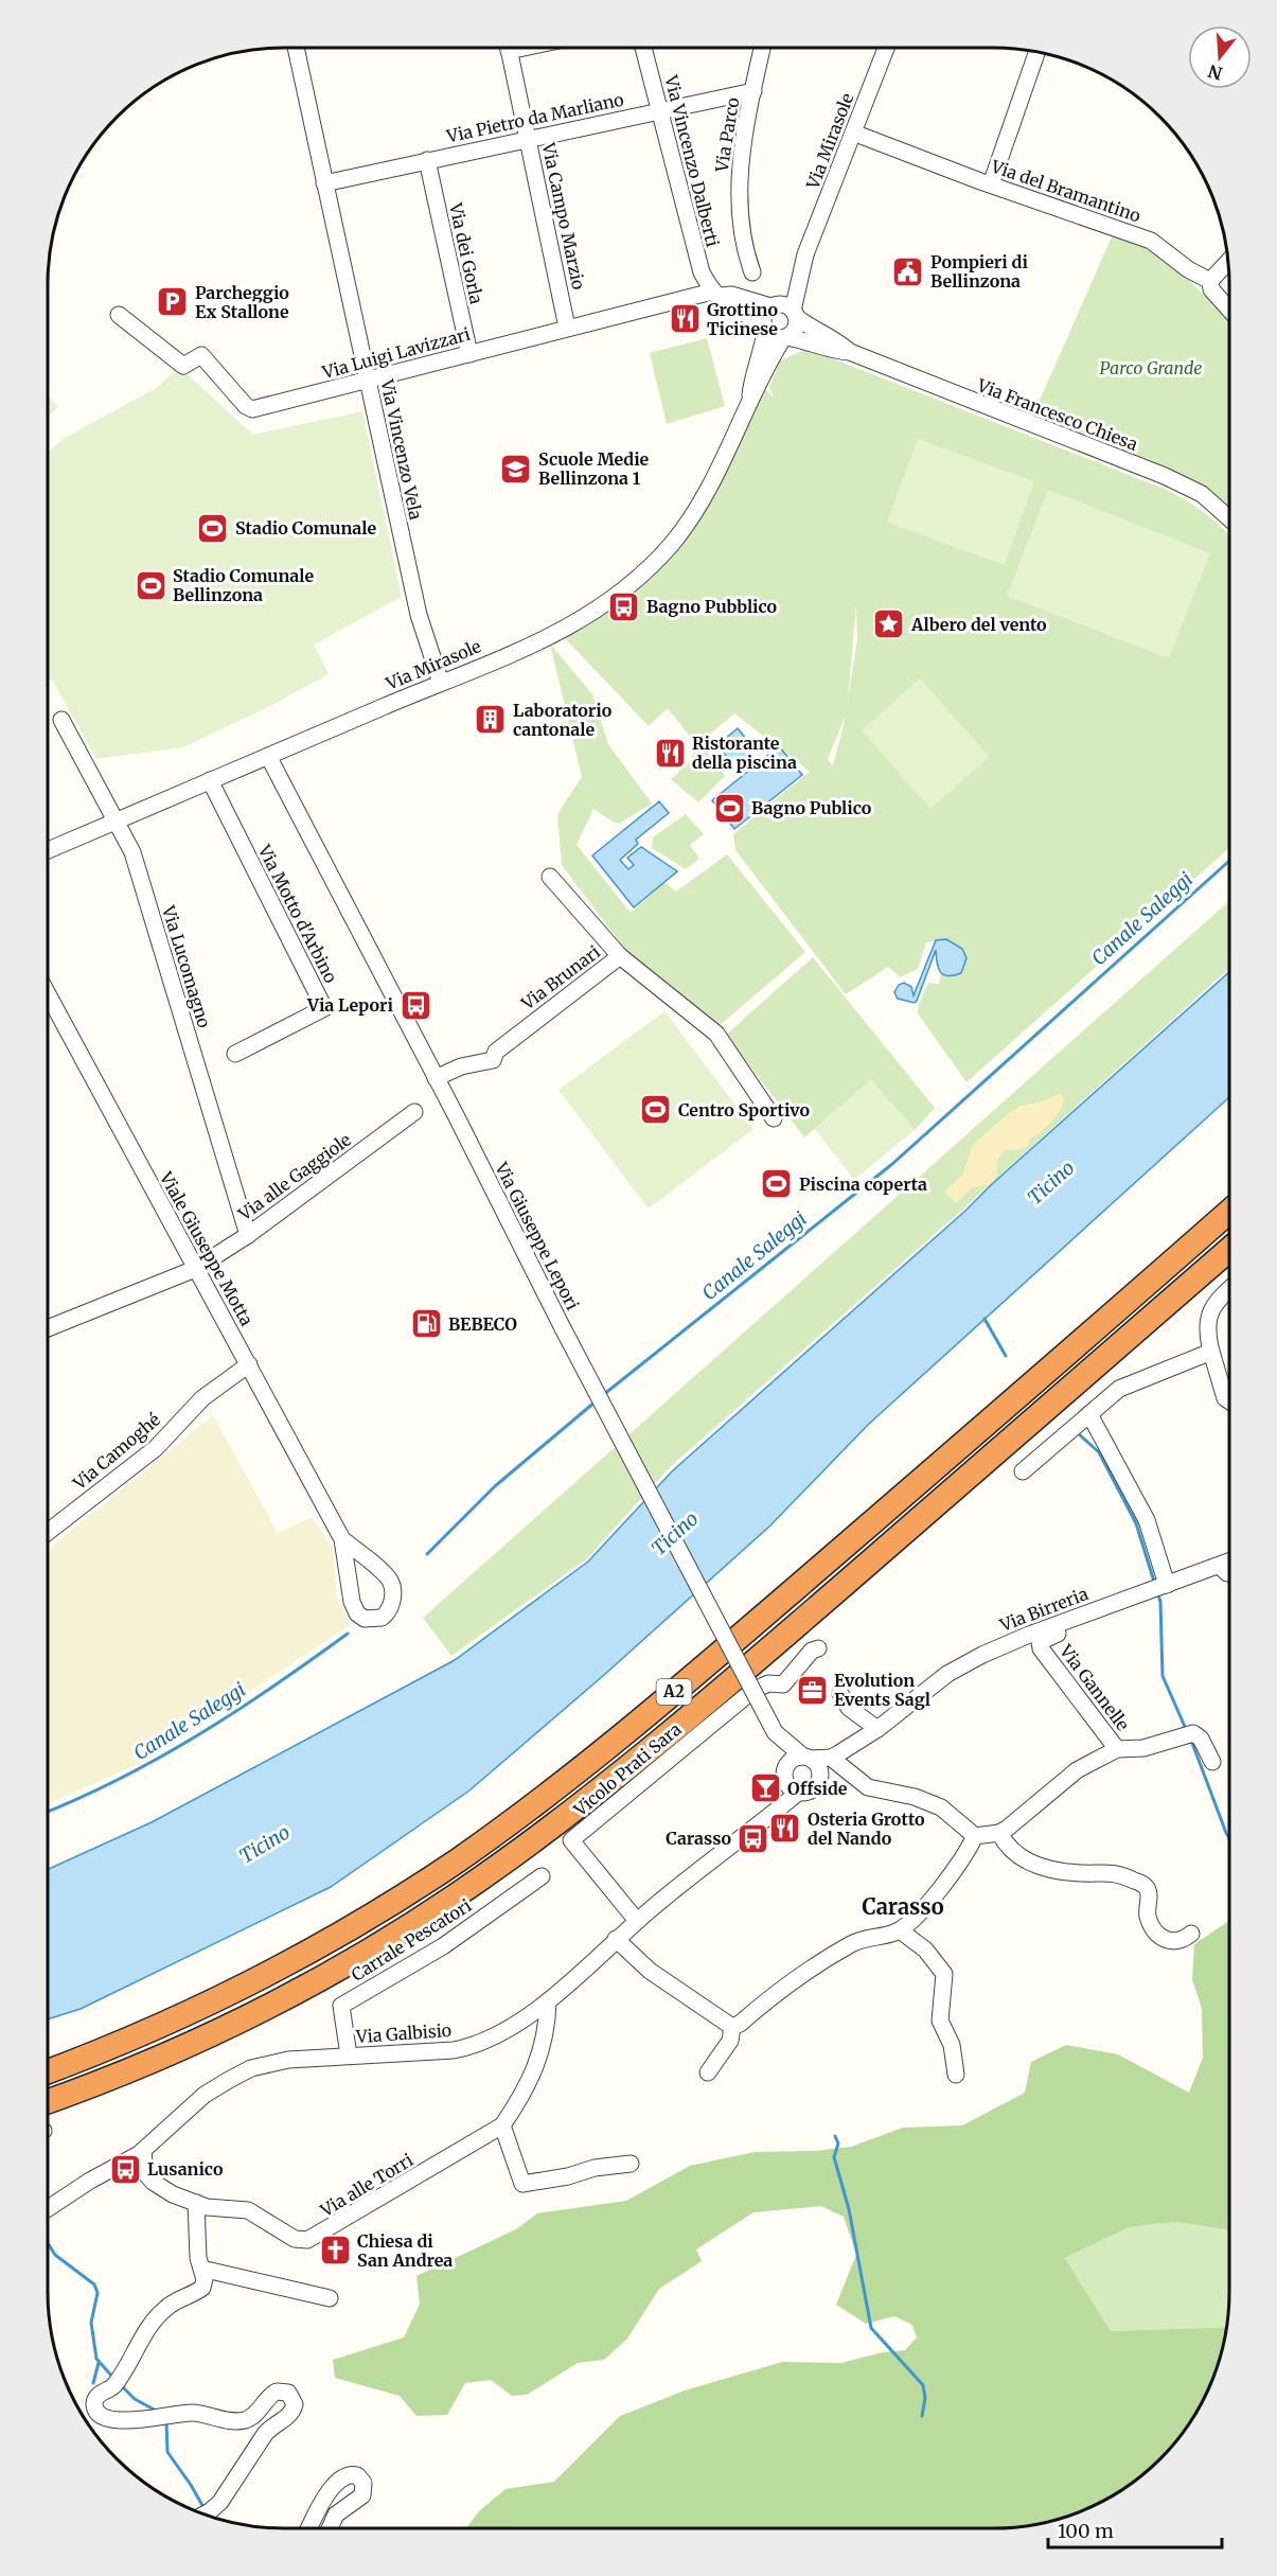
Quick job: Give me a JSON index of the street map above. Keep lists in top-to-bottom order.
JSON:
{
  "streets": {
    "highway": ["A2"],
    "street": [
      "Via Pietro da Marliano",
      "Via Parco",
      "Via Mirasole",
      "Via Vincenzo Dalberti",
      "Via del Bramantino",
      "Via Campo Marzio",
      "Via dei Gorla",
      "Via Luigi Lavizzari",
      "Via Francesco Chiesa",
      "Via Vincenzo Vela",
      "Via Motto d'Arbino",
      "Via Lucomagno",
      "Via Brunari",
      "Via alle Gaggiole",
      "Via Giuseppe Lepori",
      "Viale Giuseppe Motta",
      "Via Camoghé",
      "Via Birreria",
      "Via Gannelle",
      "Vicolo Prati Sara",
      "Carrale Pescatori",
      "Via Galbisio",
      "Via alle Torri"
    ]
  },
  "crossings": [
    ["Via Pietro da Marliano", "Via Parco"],
    ["Via Pietro da Marliano", "Via Vincenzo Dalberti"],
    ["Via Pietro da Marliano", "Via Campo Marzio"],
    ["Via Pietro da Marliano", "Via dei Gorla"],
    ["Via Pietro da Marliano", "Via Vincenzo Vela"],
    ["Via Mirasole", "Via del Bramantino"],
    ["Via Mirasole", "Via Luigi Lavizzari"],
    ["Via Mirasole", "Via Francesco Chiesa"],
    ["Via Mirasole", "Via Vincenzo Vela"],
    ["Via Mirasole", "Via Motto d'Arbino"],
    ["Via Mirasole", "Via Lucomagno"],
    ["Via Mirasole", "Via Giuseppe Lepori"],
    ["Via Vincenzo Dalberti", "Via Luigi Lavizzari"],
    ["Via Campo Marzio", "Via Luigi Lavizzari"],
    ["Via dei Gorla", "Via Luigi Lavizzari"],
    ["Via Luigi Lavizzari", "Via Francesco Chiesa"],
    ["Via Luigi Lavizzari", "Via Vincenzo Vela"],
    ["Via Lucomagno", "Via alle Gaggiole"],
    ["Via Brunari", "Via Giuseppe Lepori"],
    ["Via alle Gaggiole", "Viale Giuseppe Motta"],
    ["Via Giuseppe Lepori", "Via Birreria"],
    ["Via Giuseppe Lepori", "Via Galbisio"],
    ["Viale Giuseppe Motta", "Via Camoghé"],
    ["Via Birreria", "Via Gannelle"],
    ["Via Birreria", "Via Galbisio"],
    ["Vicolo Prati Sara", "Via Galbisio"],
    ["Carrale Pescatori", "Via Galbisio"],
    ["Via Galbisio", "Via alle Torri"]
  ],
  "districts": ["Carasso"],
  "water": ["Canale Saleggi", "Ticino"],
  "parks": ["Parco Grande"],
  "places": {
    "public building": ["Pompieri di Bellinzona"],
    "parking": ["Parcheggio Ex Stallone"],
    "restaurant": ["Grottino Ticinese", "Ristorante della piscina", "Osteria Grotto del Nando"],
    "school or university": ["Scuole Medie Bellinzona 1"],
    "sports": [
      "Stadio Comunale",
      "Stadio Comunale Bellinzona",
      "Bagno Publico",
      "Centro Sportivo",
      "Piscina coperta"
    ],
    "bus stop": [
      "Bagno Pubblico",
      "Via Lepori",
      "Carasso",
      "Lusanico"
    ],
    "place": ["Albero del vento"],
    "building": ["Laboratorio cantonale"],
    "fuel station": ["BEBECO"],
    "office": ["Evolution Events Sagl"],
    "bar": ["Offside"],
    "church": ["Chiesa di San Andrea"]
  },
  "scale_bar": "100 m",
  "north": "bottom"
}
